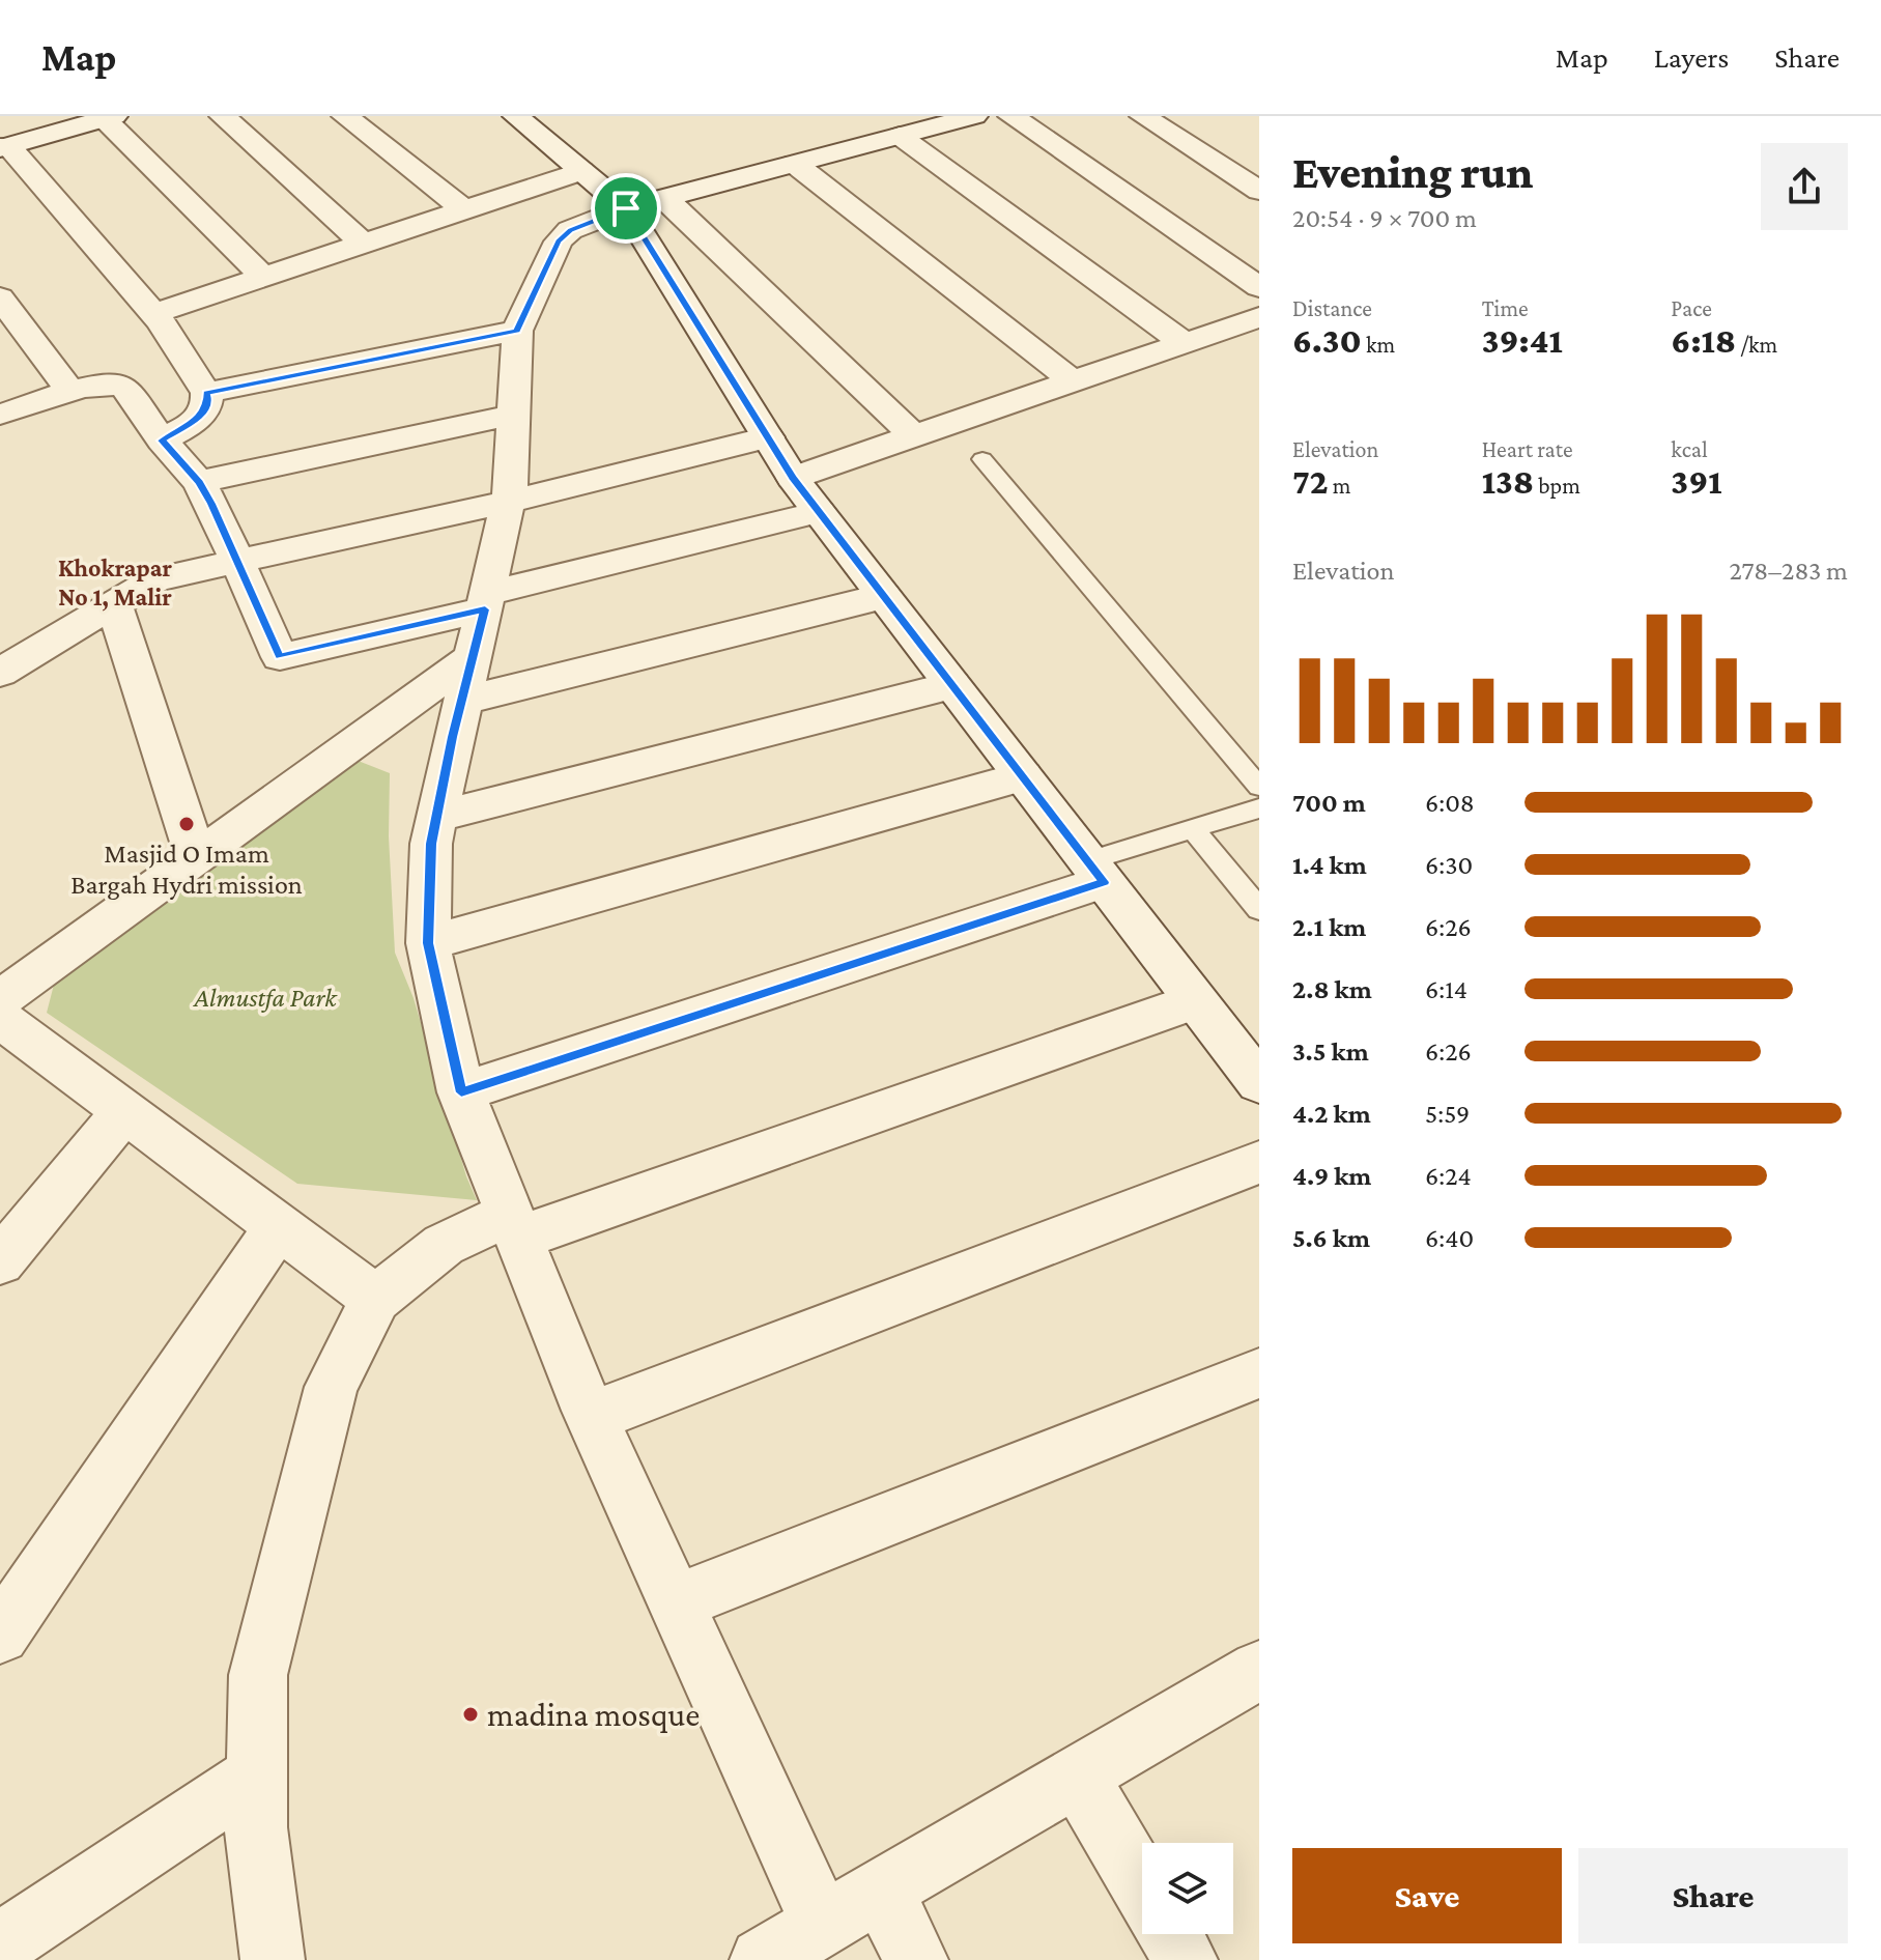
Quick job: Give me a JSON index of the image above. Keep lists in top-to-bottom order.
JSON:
{
  "districts": ["Khokrapar No 1, Malir"],
  "parks": ["Almustfa Park"],
  "places": ["Masjid O Imam Bargah Hydri mission", "madina mosque"],
  "page": {
    "header": "Map",
    "nav": ["Map", "Layers", "Share"],
    "heading": ["Evening run", "20:54 · 9 × 700 m"],
    "stats": [
      ["Distance", "6.30 km"],
      ["Time", "39:41"],
      ["Pace", "6:18 /km"],
      ["Elevation", "72 m"],
      ["Heart rate", "138 bpm"],
      ["kcal", "391"]
    ],
    "chart": ["Elevation", "278–283 m"],
    "list": [
      {
        "name": "700 m",
        "note": "6:08"
      },
      {
        "name": "1.4 km",
        "note": "6:30"
      },
      {
        "name": "2.1 km",
        "note": "6:26"
      },
      {
        "name": "2.8 km",
        "note": "6:14"
      },
      {
        "name": "3.5 km",
        "note": "6:26"
      },
      {
        "name": "4.2 km",
        "note": "5:59"
      },
      {
        "name": "4.9 km",
        "note": "6:24"
      },
      {
        "name": "5.6 km",
        "note": "6:40"
      }
    ],
    "buttons": ["Save", "Share"]
  }
}
